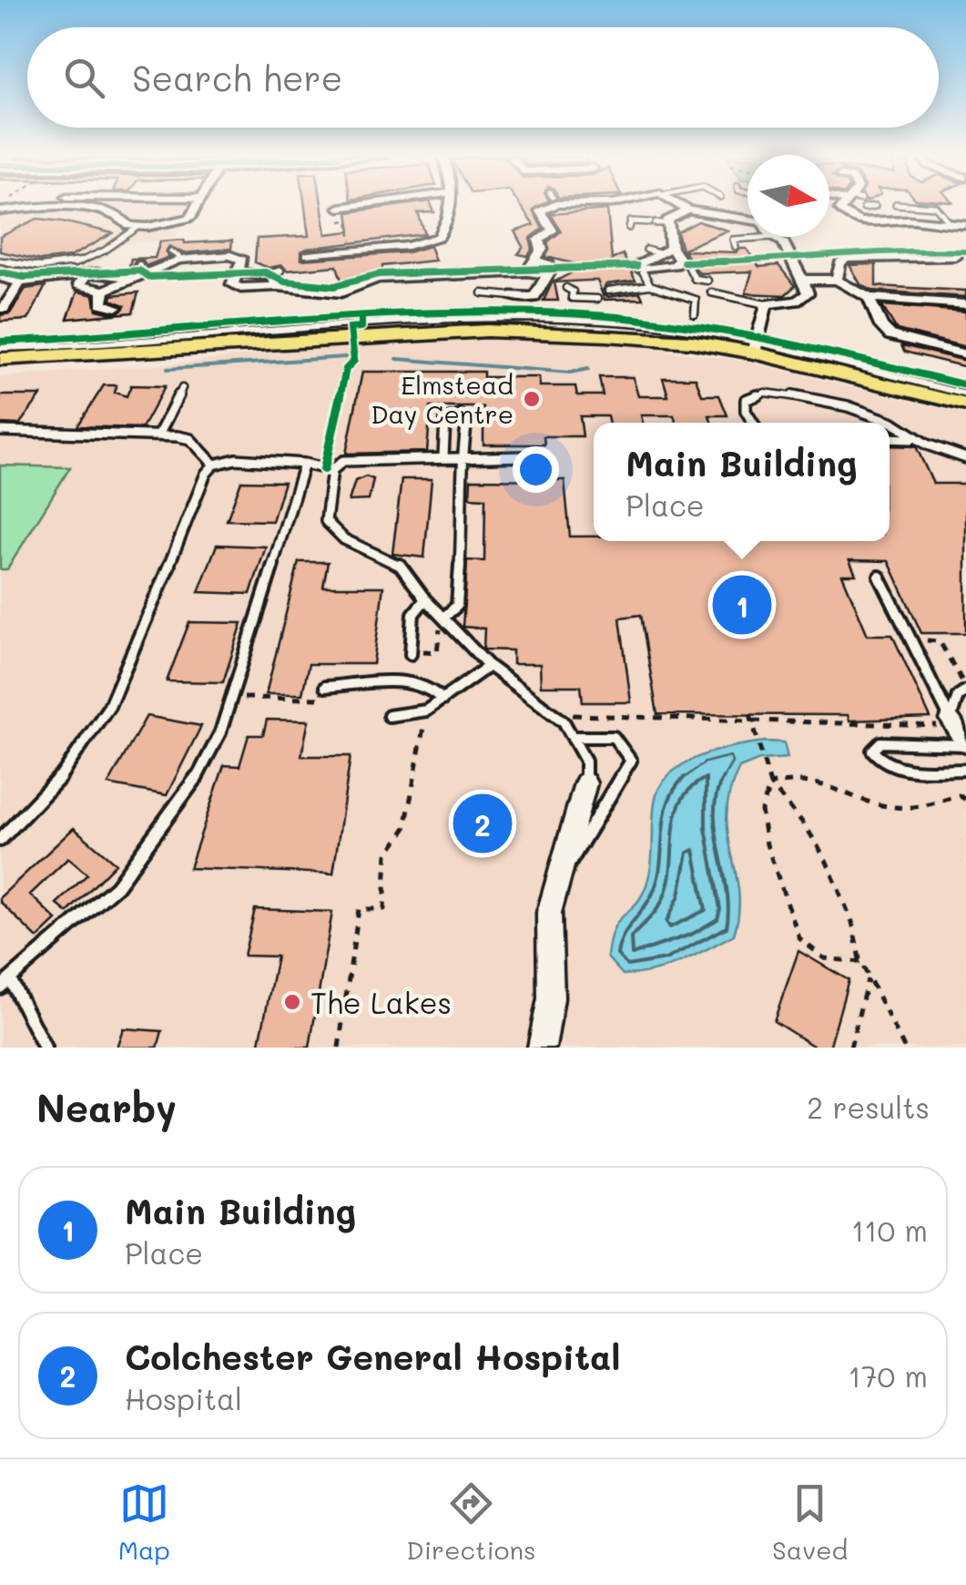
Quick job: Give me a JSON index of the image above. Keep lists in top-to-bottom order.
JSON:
{
  "places": ["Elmstead Day Centre", "The Lakes"],
  "north": "right",
  "page": {
    "search": "Search here",
    "popup": ["Main Building", "Place"],
    "pins": ["1", "2"],
    "heading": ["Nearby", "2 results"],
    "list": [
      {
        "mark": "1",
        "name": "Main Building",
        "note": "Place",
        "value": "110 m"
      },
      {
        "mark": "2",
        "name": "Colchester General Hospital",
        "note": "Hospital",
        "value": "170 m"
      }
    ],
    "nav": ["Map", "Directions", "Saved"]
  }
}
